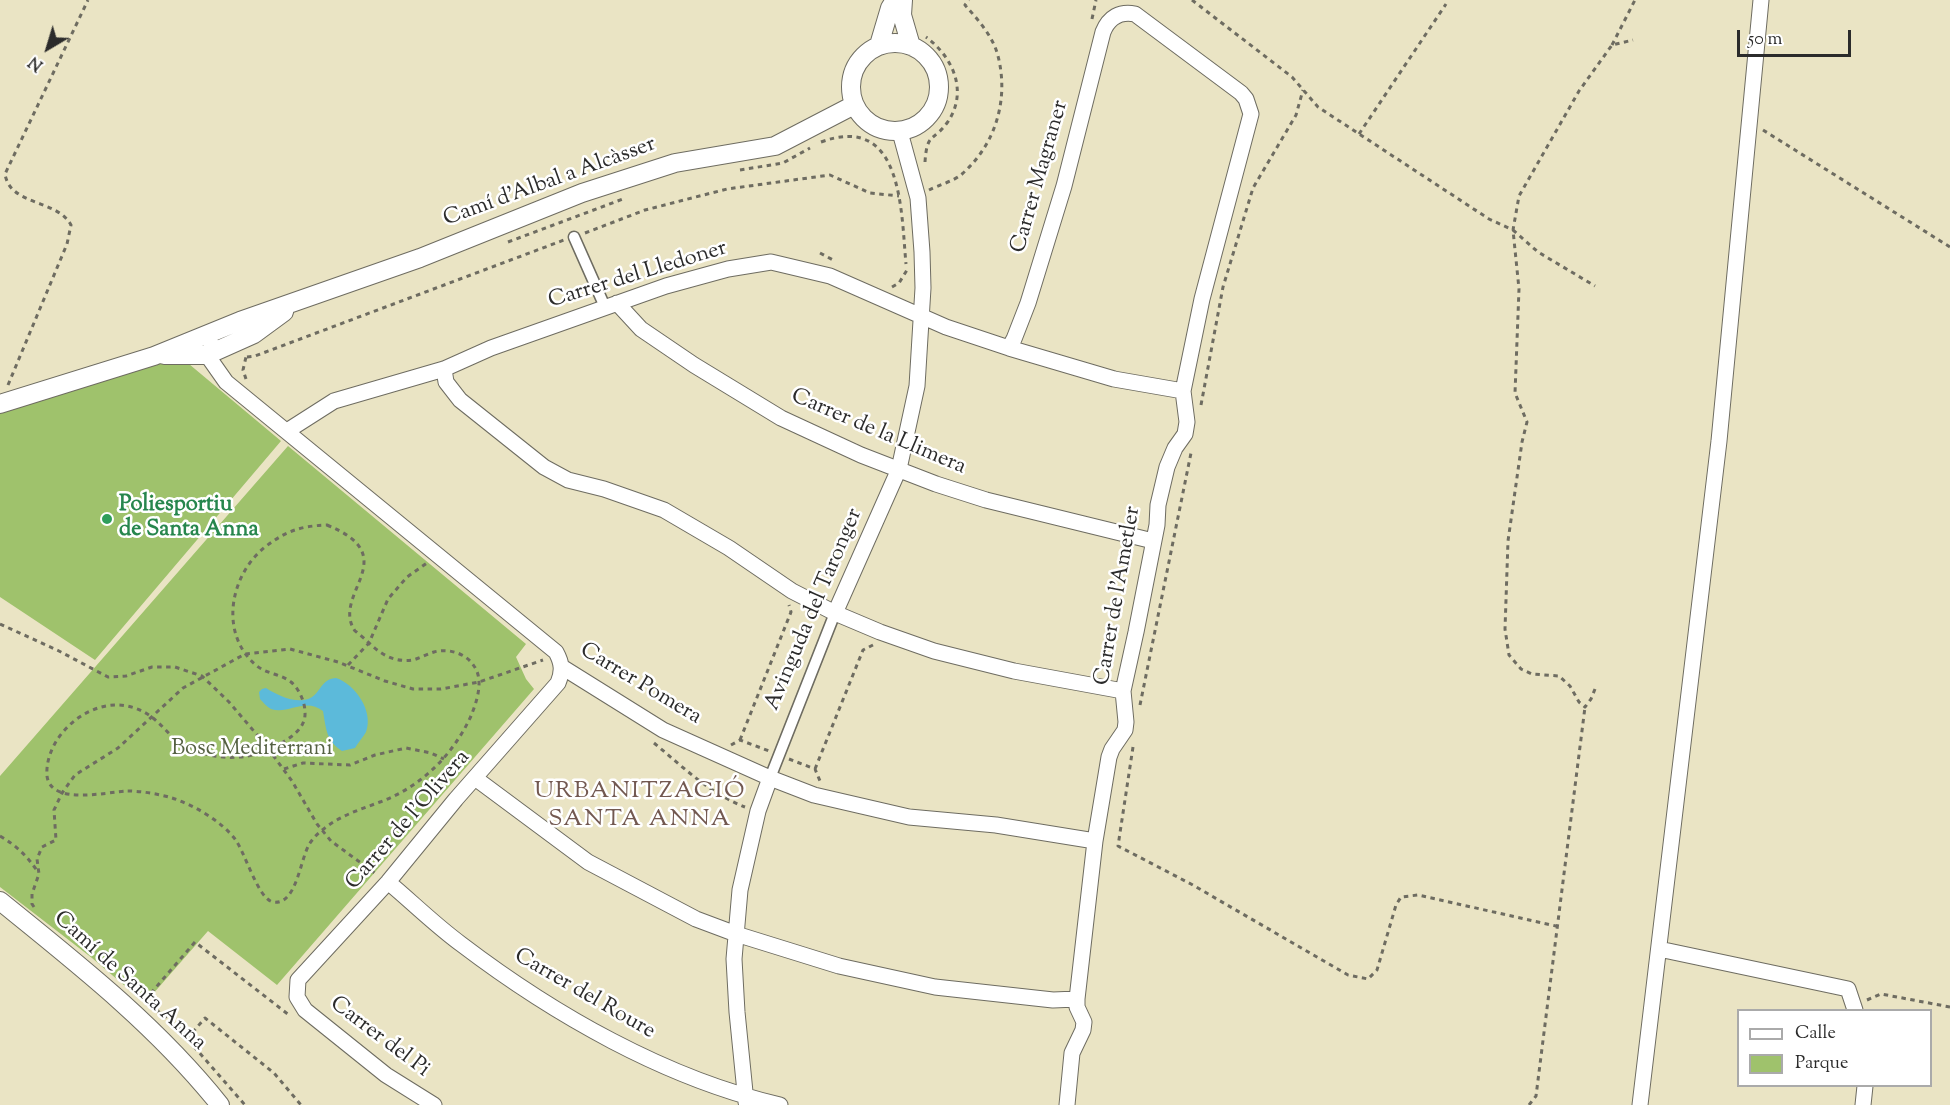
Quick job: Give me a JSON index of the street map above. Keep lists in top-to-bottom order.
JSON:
{
  "streets": {
    "street": [
      "Carrer Magraner",
      "Camí d'Albal a Alcàsser",
      "Carrer del Lledoner",
      "Carrer de la Llimera",
      "Carrer de l'Ametler",
      "Avinguda del Taronger",
      "Carrer Pomera",
      "Carrer de l'Olivera",
      "Camí de Santa Anna",
      "Carrer del Roure",
      "Carrer del Pi"
    ]
  },
  "crossings": [
    ["Carrer Magraner", "Carrer del Lledoner"],
    ["Carrer Magraner", "Carrer de l'Ametler"],
    ["Camí d'Albal a Alcàsser", "Avinguda del Taronger"],
    ["Camí d'Albal a Alcàsser", "Carrer Pomera"],
    ["Carrer del Lledoner", "Carrer de la Llimera"],
    ["Carrer del Lledoner", "Carrer de l'Ametler"],
    ["Carrer del Lledoner", "Avinguda del Taronger"],
    ["Carrer del Lledoner", "Carrer Pomera"],
    ["Carrer de la Llimera", "Carrer de l'Ametler"],
    ["Carrer de la Llimera", "Avinguda del Taronger"],
    ["Carrer de l'Ametler", "Carrer Pomera"],
    ["Avinguda del Taronger", "Carrer Pomera"],
    ["Avinguda del Taronger", "Carrer del Roure"],
    ["Carrer Pomera", "Carrer de l'Olivera"],
    ["Carrer de l'Olivera", "Carrer del Roure"],
    ["Carrer de l'Olivera", "Carrer del Pi"]
  ],
  "districts": ["URBANITZACIÓ SANTA ANNA"],
  "parks": ["Bosc Mediterrani"],
  "places": ["Poliesportiu de Santa Anna"],
  "legend": ["Calle", "Parque"],
  "scale_bar": "50 m",
  "north": "bottom left"
}
